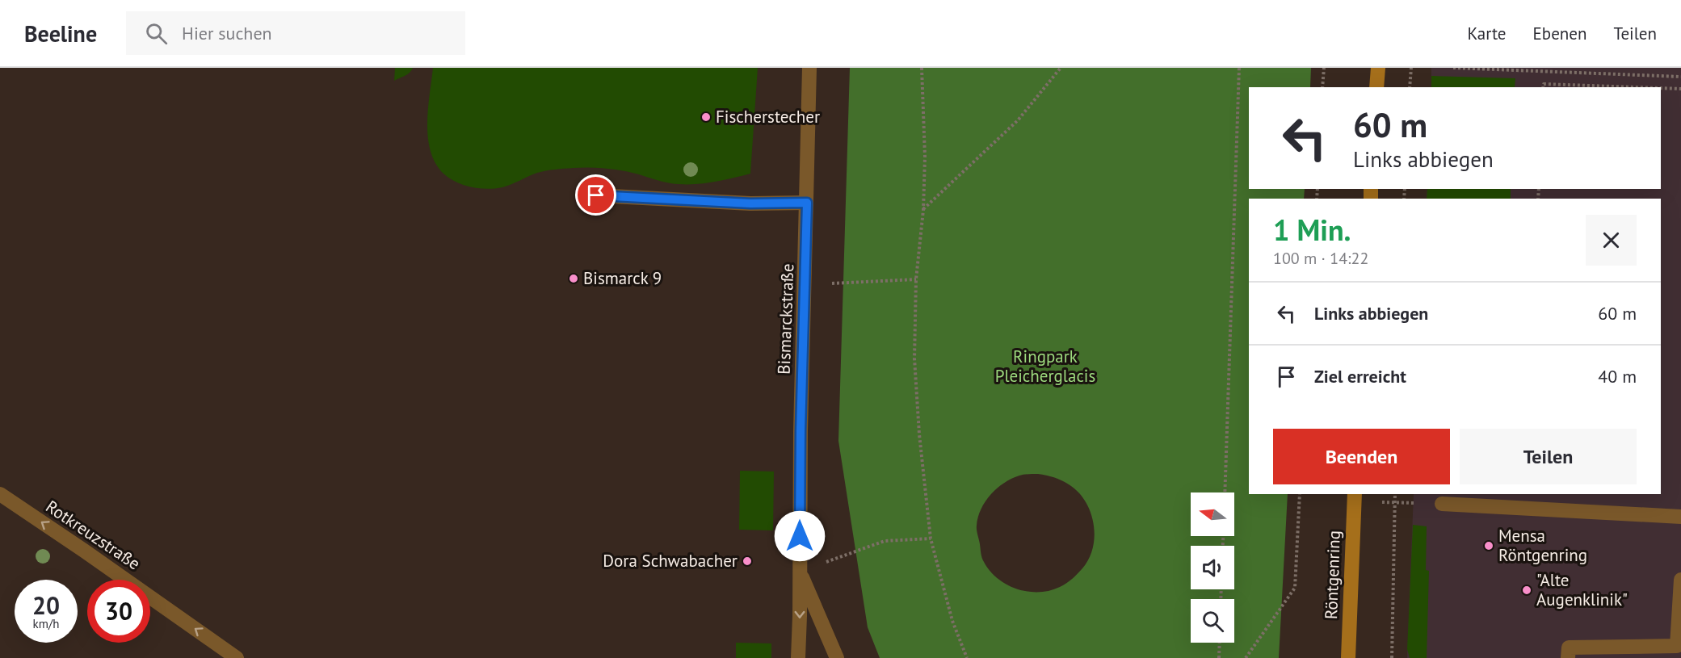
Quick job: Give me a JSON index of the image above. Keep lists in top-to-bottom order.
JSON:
{
  "streets": {
    "main road": ["Röntgenring"],
    "street": ["Bismarckstraße", "Rotkreuzstraße"]
  },
  "one_way": ["Rotkreuzstraße"],
  "parks": ["Ringpark Pleicherglacis"],
  "places": [
    "Fischerstecher",
    "Bismarck 9",
    "Mensa Röntgenring",
    "Dora Schwabacher",
    "\"Alte Augenklinik\""
  ],
  "north": "left",
  "page": {
    "header": "Beeline",
    "search": "Hier suchen",
    "nav": ["Karte", "Ebenen", "Teilen"],
    "turn": ["60 m", "Links abbiegen"],
    "heading": ["1 Min.", "100 m · 14:22"],
    "list": [
      {
        "name": "Links abbiegen",
        "value": "60 m"
      },
      {
        "name": "Ziel erreicht",
        "value": "40 m"
      }
    ],
    "buttons": ["Beenden", "Teilen"],
    "speed": "20 km/h",
    "limit": "30"
  }
}
